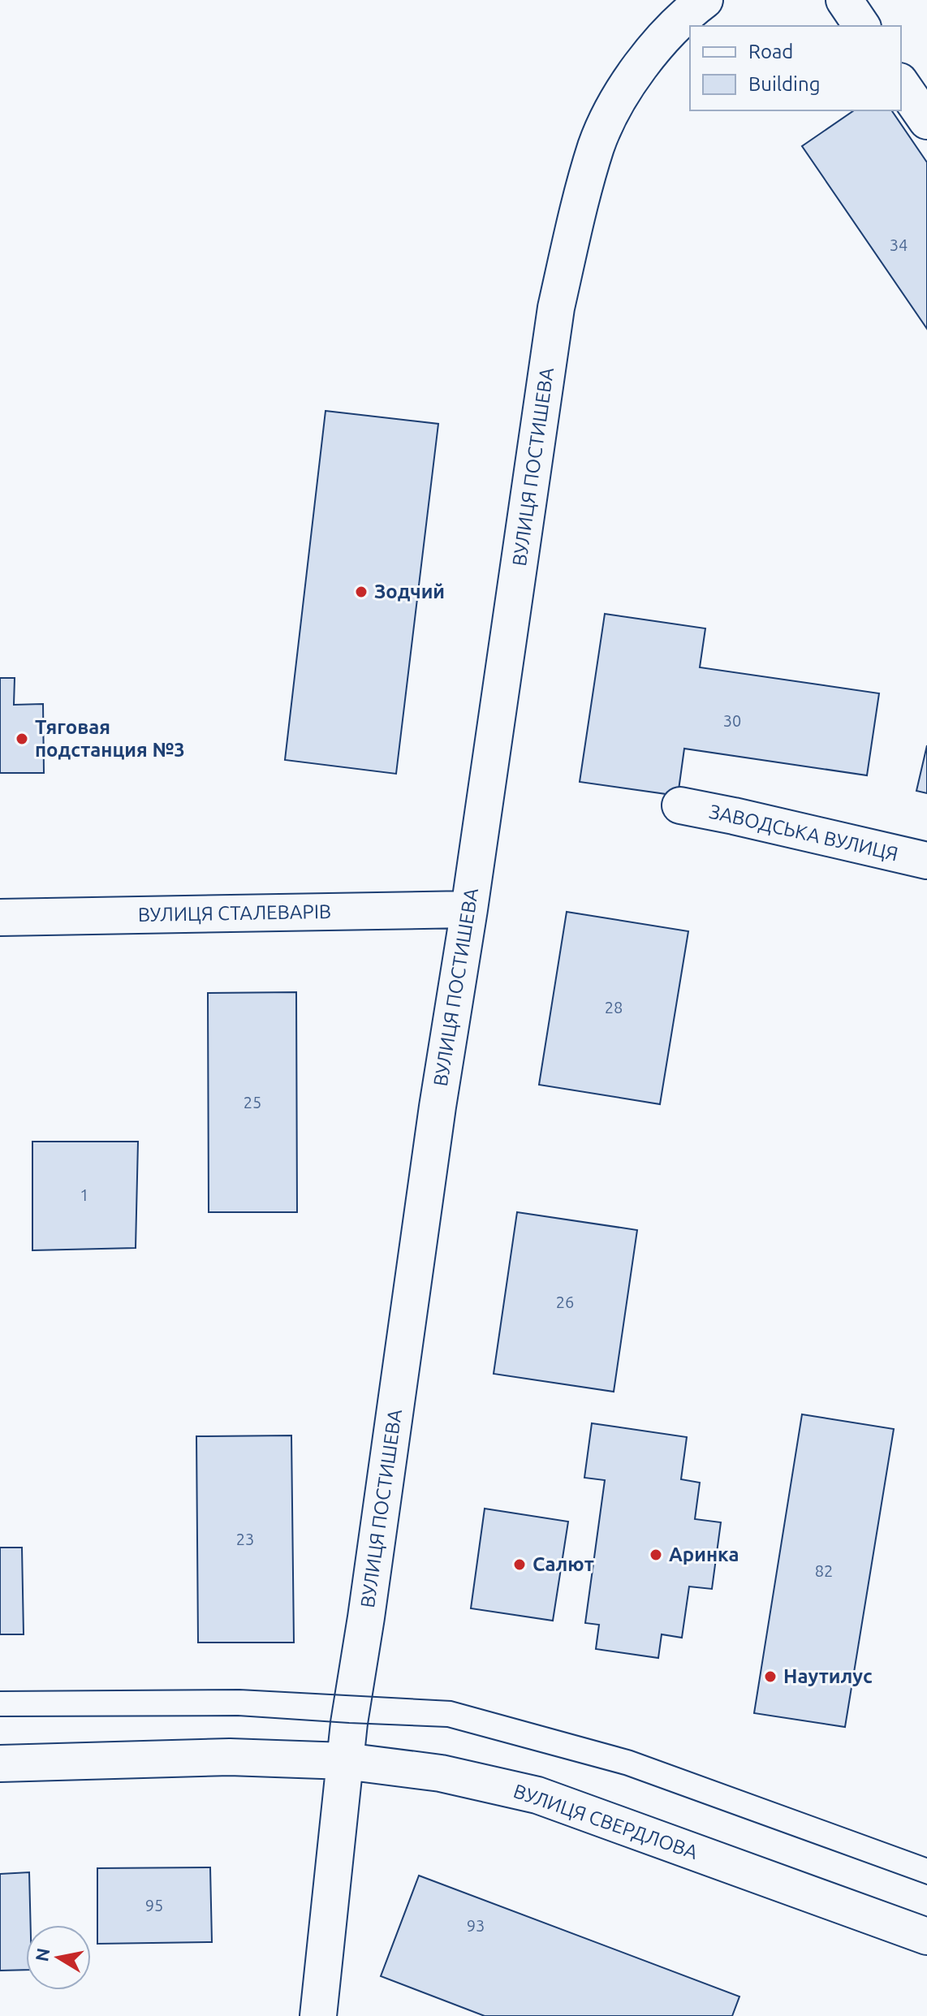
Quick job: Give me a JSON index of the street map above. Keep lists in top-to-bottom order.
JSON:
{
  "streets": {
    "street": [
      "ВУЛИЦЯ ПОСТИШЕВА",
      "ЗАВОДСЬКА ВУЛИЦЯ",
      "ВУЛИЦЯ СТАЛЕВАРІВ",
      "ВУЛИЦЯ СВЕРДЛОВА"
    ]
  },
  "crossings": [
    ["ВУЛИЦЯ ПОСТИШЕВА", "ВУЛИЦЯ СТАЛЕВАРІВ"],
    ["ВУЛИЦЯ ПОСТИШЕВА", "ВУЛИЦЯ СВЕРДЛОВА"]
  ],
  "places": [
    "Зодчий",
    "Тяговая подстанция №3",
    "Аринка",
    "Салют",
    "Наутилус"
  ],
  "house_numbers": [
    "34",
    "30",
    "28",
    "25",
    "1",
    "26",
    "23",
    "82",
    "95",
    "93"
  ],
  "legend": ["Road", "Building"],
  "north": "left"
}
